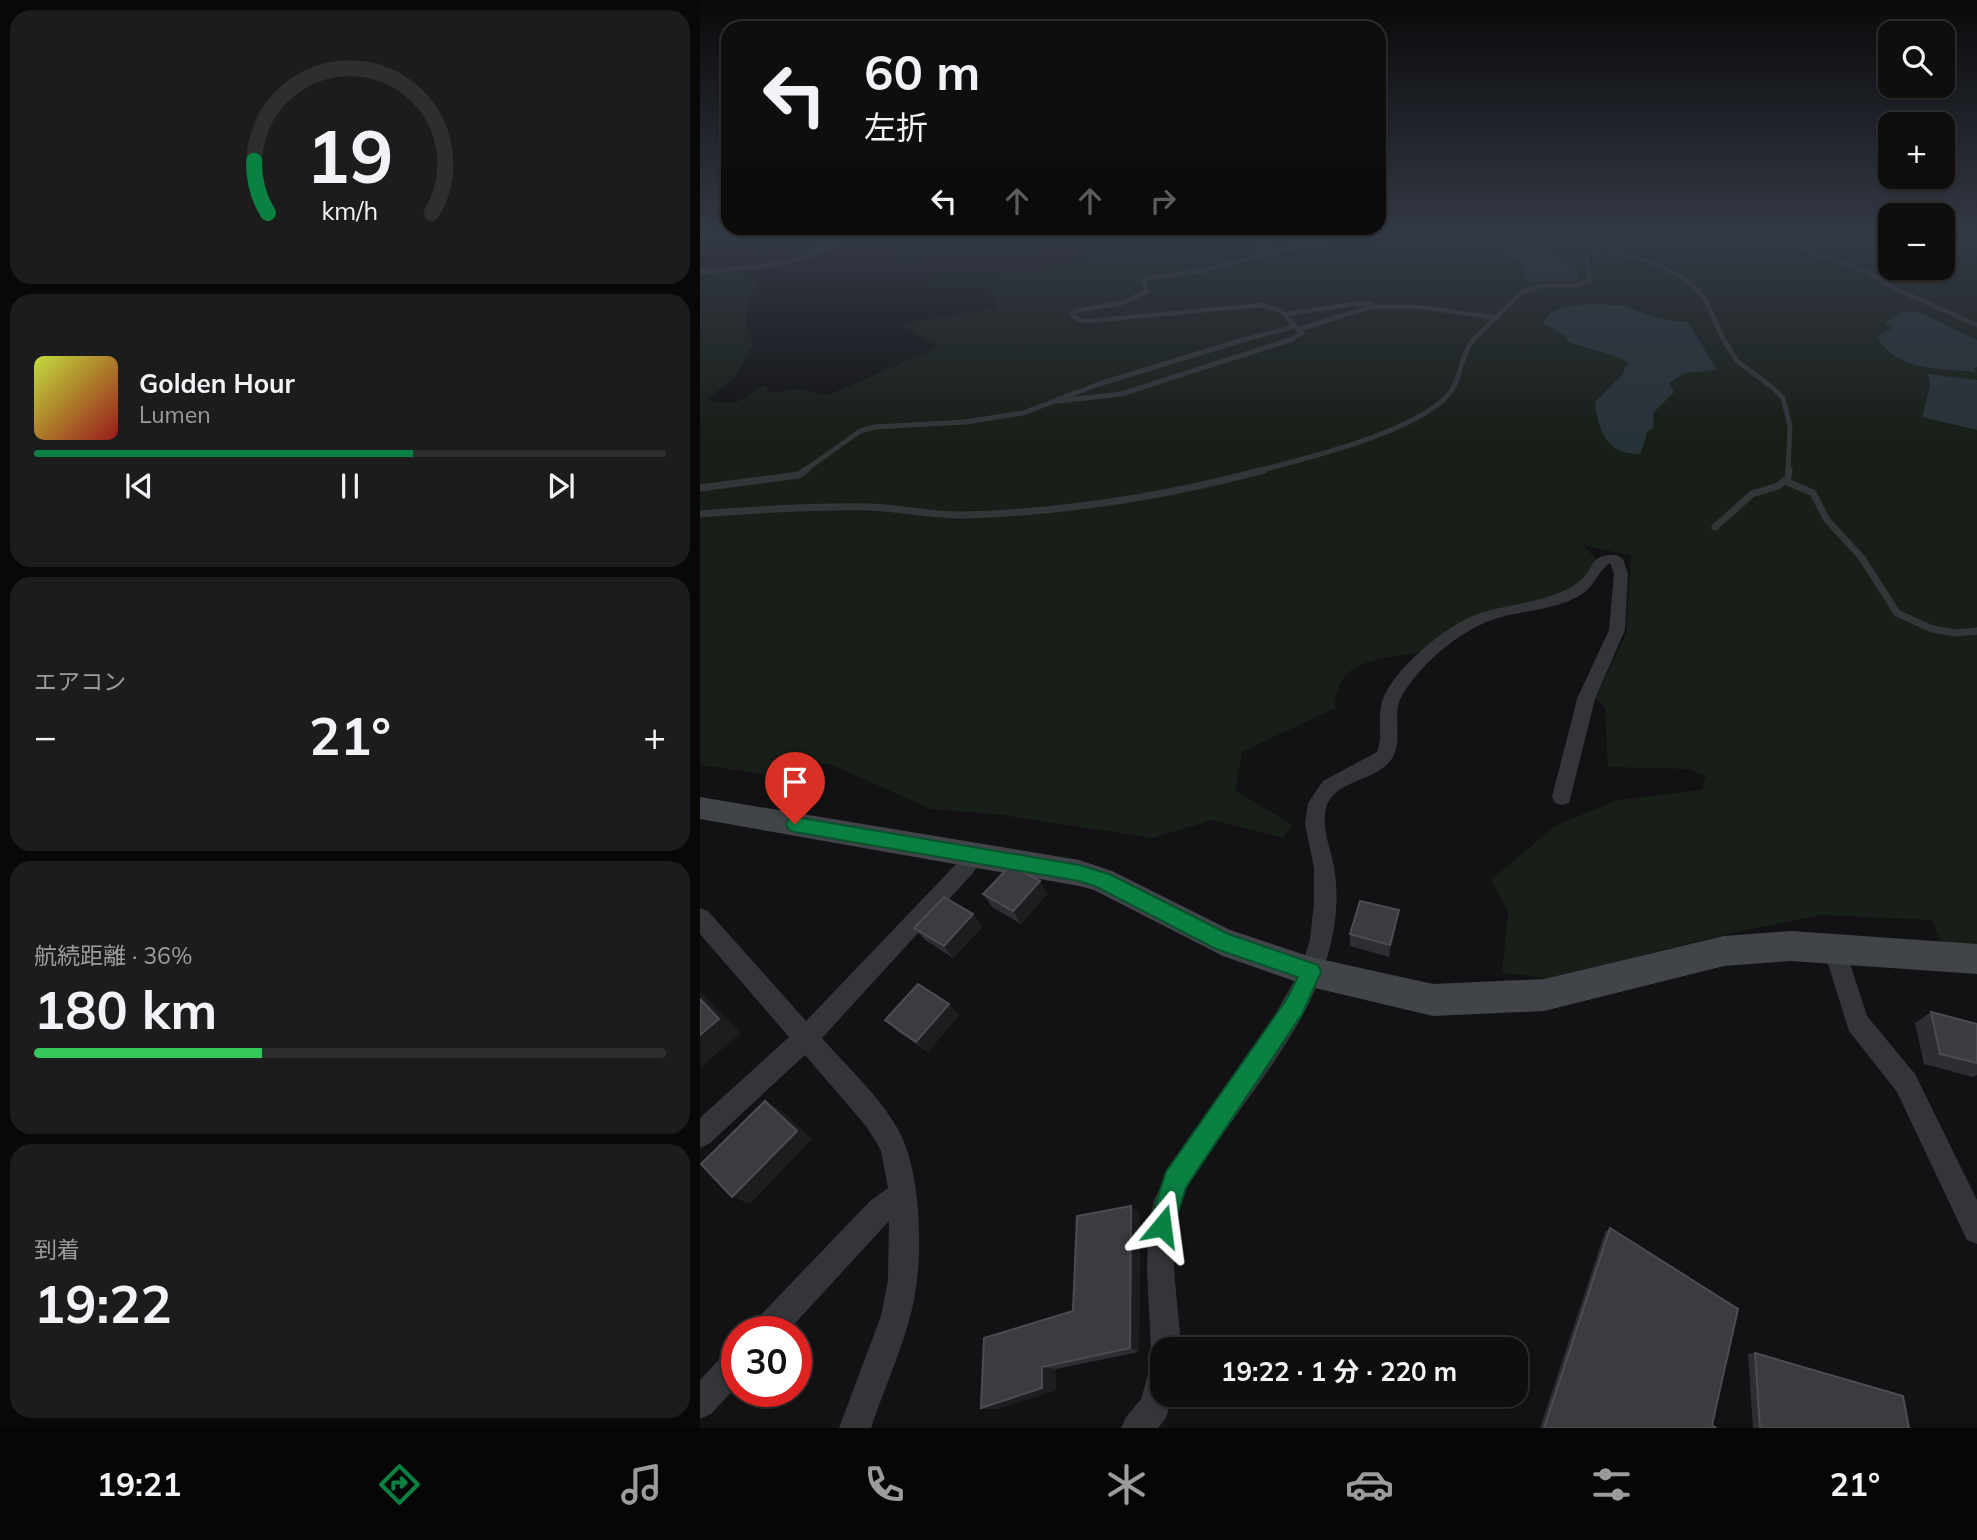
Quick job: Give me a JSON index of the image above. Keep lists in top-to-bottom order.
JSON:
{
  "page": {
    "map_buttons": ["+", "−"],
    "turn": ["60 m", "左折"],
    "song": ["Golden Hour", "Lumen"],
    "tile": [
      "エアコン",
      ["航続距離 · 36%", "180 km"],
      ["到着", "19:22"]
    ],
    "heat": ["−", "21°", "+"],
    "limit": "30",
    "trip": "19:22 · 1 分 · 220 m",
    "tabs": ["19:21", "21°"],
    "gauge": ["19", "km/h"]
  }
}
